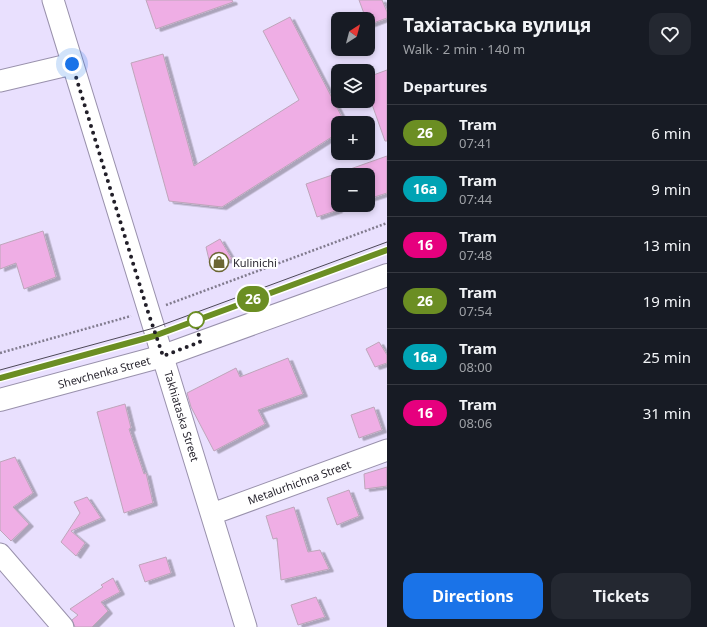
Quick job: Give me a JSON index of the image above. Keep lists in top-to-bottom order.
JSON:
{
  "streets": {
    "main road": ["Shevchenka Street"],
    "street": ["Takhiataska Street", "Metalurhichna Street"]
  },
  "crossings": [
    ["Shevchenka Street", "Takhiataska Street"],
    ["Takhiataska Street", "Metalurhichna Street"]
  ],
  "places": {
    "shop": ["Kulinichi"]
  },
  "lines": ["tram line 26"],
  "north": "top right",
  "page": {
    "on_map": "26",
    "heading": [
      ["Тахіатаська вулиця", "Walk · 2 min · 140 m"],
      "Departures"
    ],
    "map_buttons": ["+", "−"],
    "list": [
      {
        "mark": "26",
        "name": "Tram",
        "note": "07:41",
        "value": "6 min"
      },
      {
        "mark": "16a",
        "name": "Tram",
        "note": "07:44",
        "value": "9 min"
      },
      {
        "mark": "16",
        "name": "Tram",
        "note": "07:48",
        "value": "13 min"
      },
      {
        "mark": "26",
        "name": "Tram",
        "note": "07:54",
        "value": "19 min"
      },
      {
        "mark": "16a",
        "name": "Tram",
        "note": "08:00",
        "value": "25 min"
      },
      {
        "mark": "16",
        "name": "Tram",
        "note": "08:06",
        "value": "31 min"
      }
    ],
    "buttons": ["Directions", "Tickets"]
  }
}
